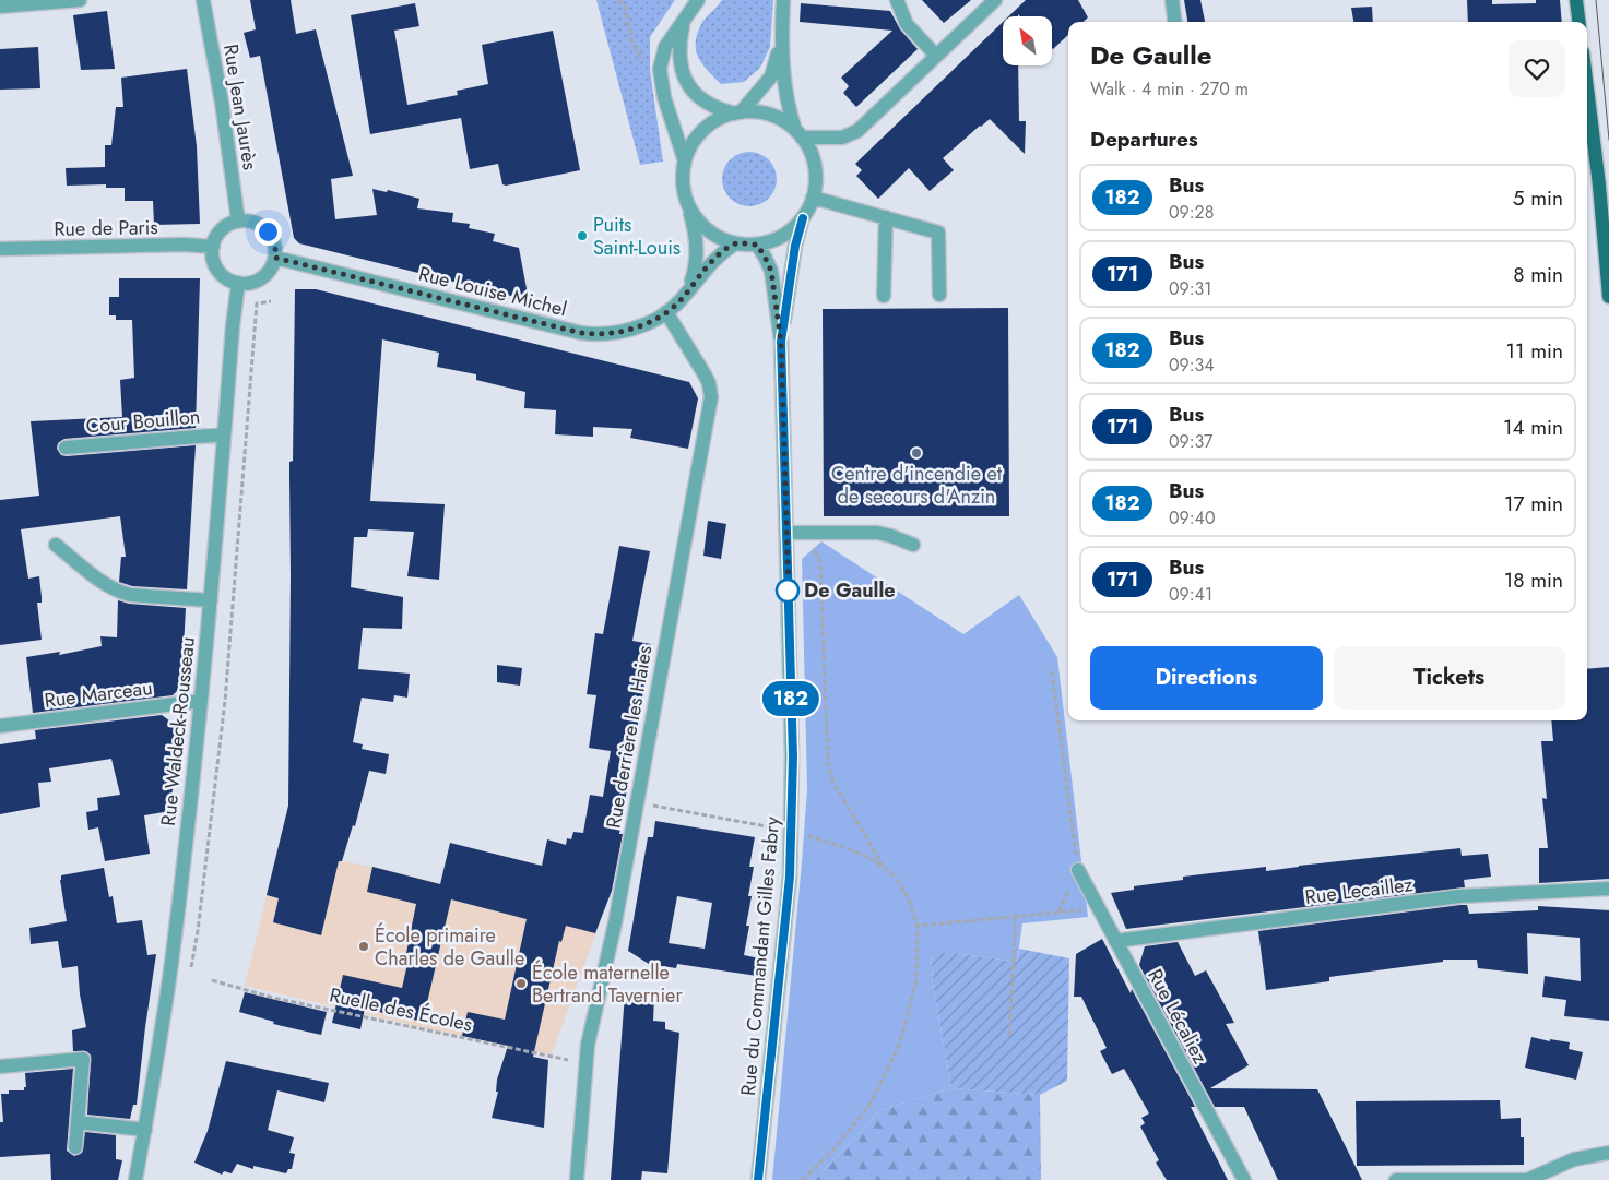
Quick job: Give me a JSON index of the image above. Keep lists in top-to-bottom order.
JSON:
{
  "streets": {
    "street": [
      "Rue Jean Jaurès",
      "Rue de Paris",
      "Rue Louise Michel",
      "Cour Bouillon",
      "Rue Marceau",
      "Rue Waldeck-Rousseau",
      "Rue derrière les Haies",
      "Rue Lecaillez",
      "Rue du Commandant Gilles Fabry",
      "Rue Lécaliez"
    ],
    "path": ["Ruelle des Écoles"]
  },
  "crossings": [
    ["Rue Jean Jaurès", "Rue de Paris"],
    ["Rue Jean Jaurès", "Rue Louise Michel"],
    ["Rue Jean Jaurès", "Rue Waldeck-Rousseau"],
    ["Rue de Paris", "Rue Louise Michel"],
    ["Rue de Paris", "Rue Waldeck-Rousseau"],
    ["Rue Louise Michel", "Rue Waldeck-Rousseau"],
    ["Rue Louise Michel", "Rue derrière les Haies"],
    ["Rue Louise Michel", "Rue du Commandant Gilles Fabry"],
    ["Cour Bouillon", "Rue Waldeck-Rousseau"],
    ["Rue Marceau", "Rue Waldeck-Rousseau"],
    ["Rue derrière les Haies", "Ruelle des Écoles"],
    ["Rue Lecaillez", "Rue Lécaliez"]
  ],
  "places": [
    "Puits Saint-Louis",
    "Centre d'incendie et de secours d'Anzin",
    "De Gaulle",
    "École primaire Charles de Gaulle",
    "École maternelle Bertrand Tavernier"
  ],
  "lines": ["bus line 182"],
  "north": "top left",
  "page": {
    "on_map": "182",
    "heading": [
      ["De Gaulle", "Walk · 4 min · 270 m"],
      "Departures"
    ],
    "list": [
      {
        "mark": "182",
        "name": "Bus",
        "note": "09:28",
        "value": "5 min"
      },
      {
        "mark": "171",
        "name": "Bus",
        "note": "09:31",
        "value": "8 min"
      },
      {
        "mark": "182",
        "name": "Bus",
        "note": "09:34",
        "value": "11 min"
      },
      {
        "mark": "171",
        "name": "Bus",
        "note": "09:37",
        "value": "14 min"
      },
      {
        "mark": "182",
        "name": "Bus",
        "note": "09:40",
        "value": "17 min"
      },
      {
        "mark": "171",
        "name": "Bus",
        "note": "09:41",
        "value": "18 min"
      }
    ],
    "buttons": ["Directions", "Tickets"]
  }
}
